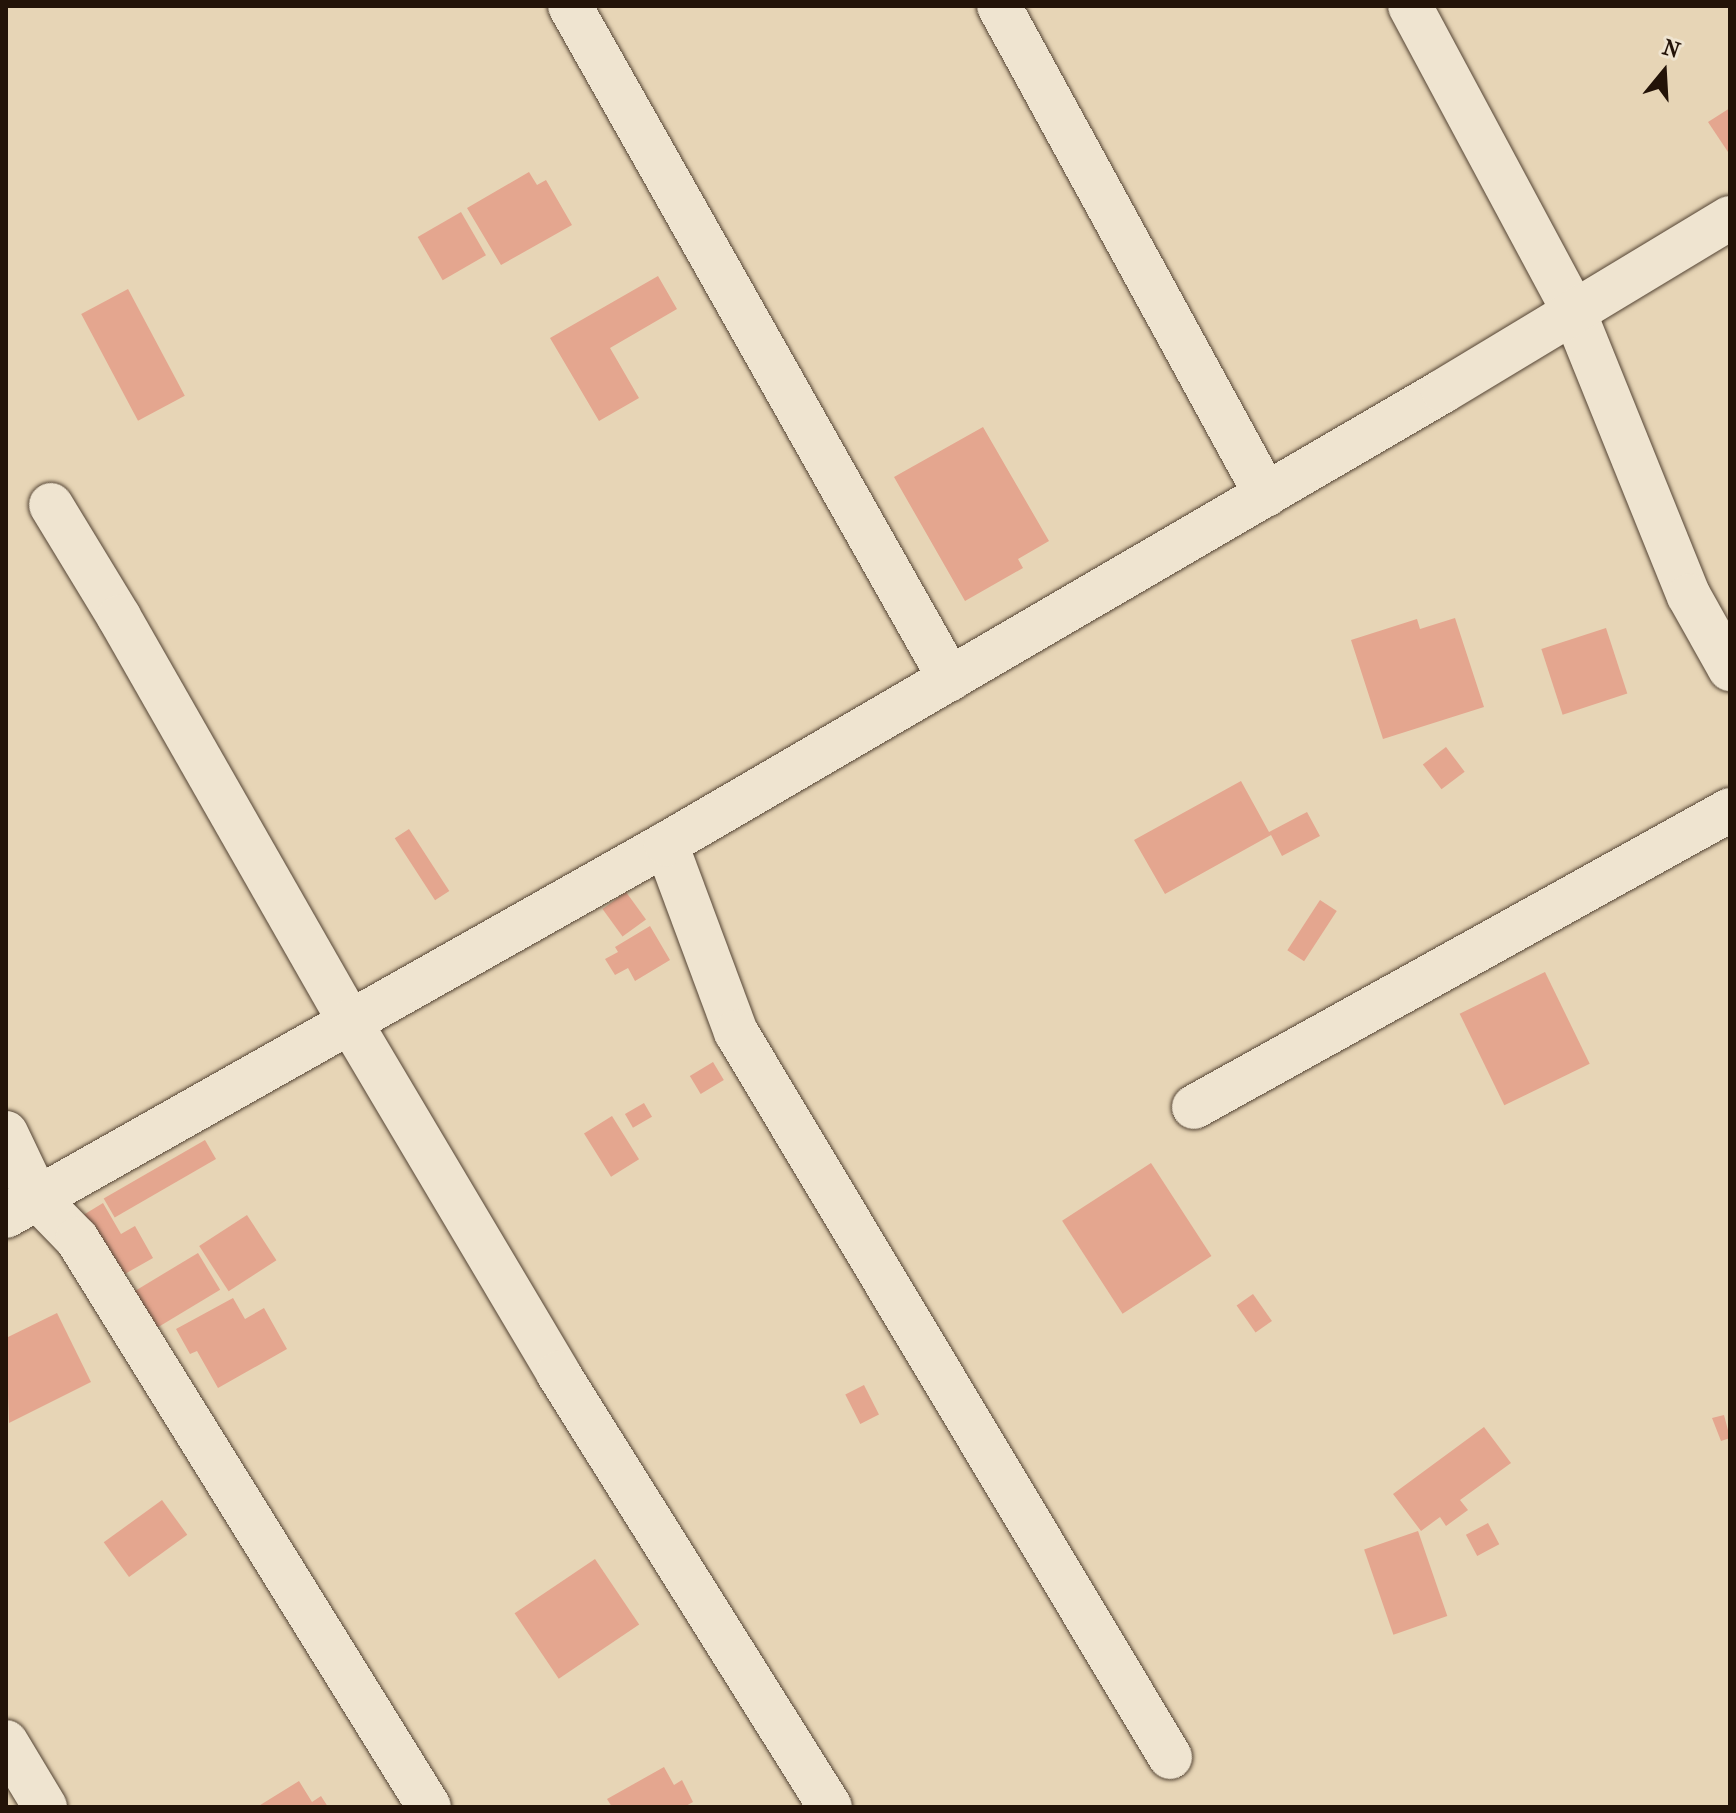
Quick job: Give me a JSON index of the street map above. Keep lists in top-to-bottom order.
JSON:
{
  "north": "top"
}
